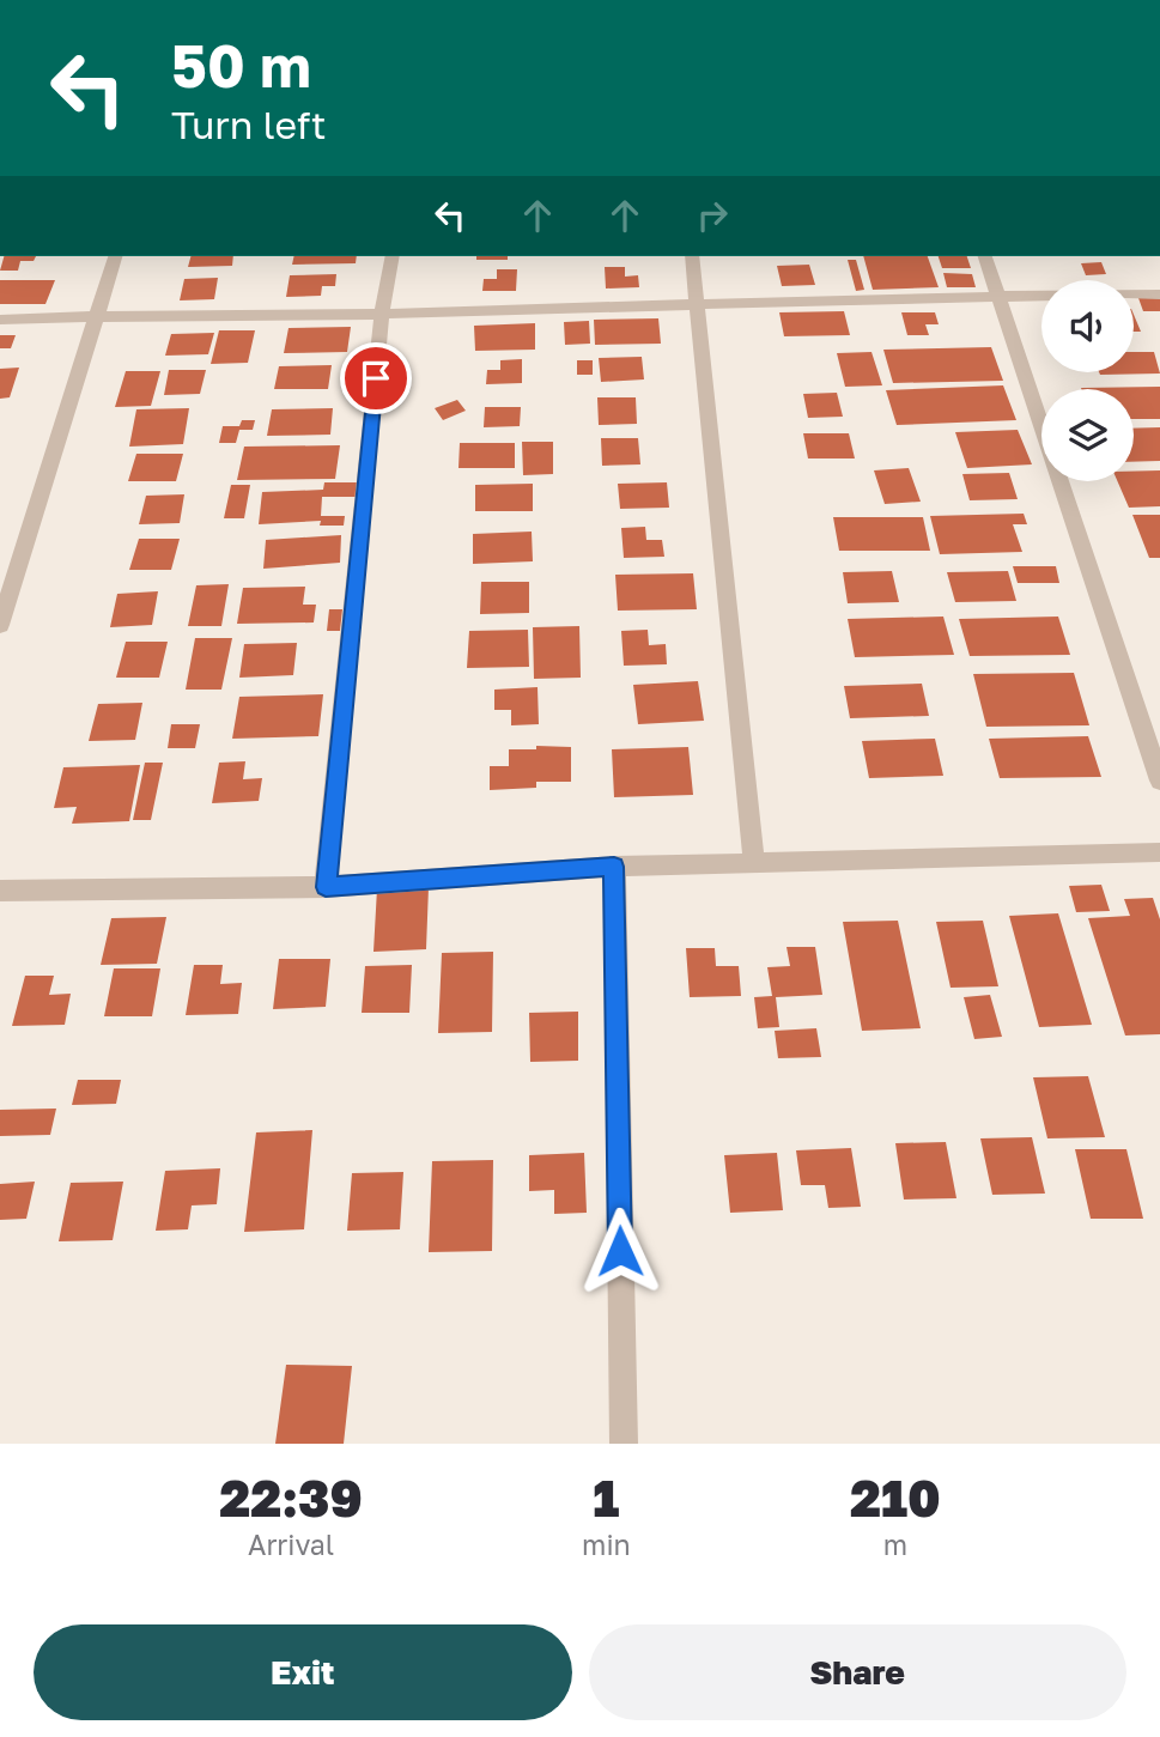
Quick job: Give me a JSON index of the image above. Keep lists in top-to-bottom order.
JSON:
{
  "page": {
    "turn": ["50 m", "Turn left"],
    "eta": [
      "22:39",
      "Arrival",
      "1",
      "min",
      "210",
      "m"
    ],
    "buttons": ["Exit", "Share"]
  }
}
